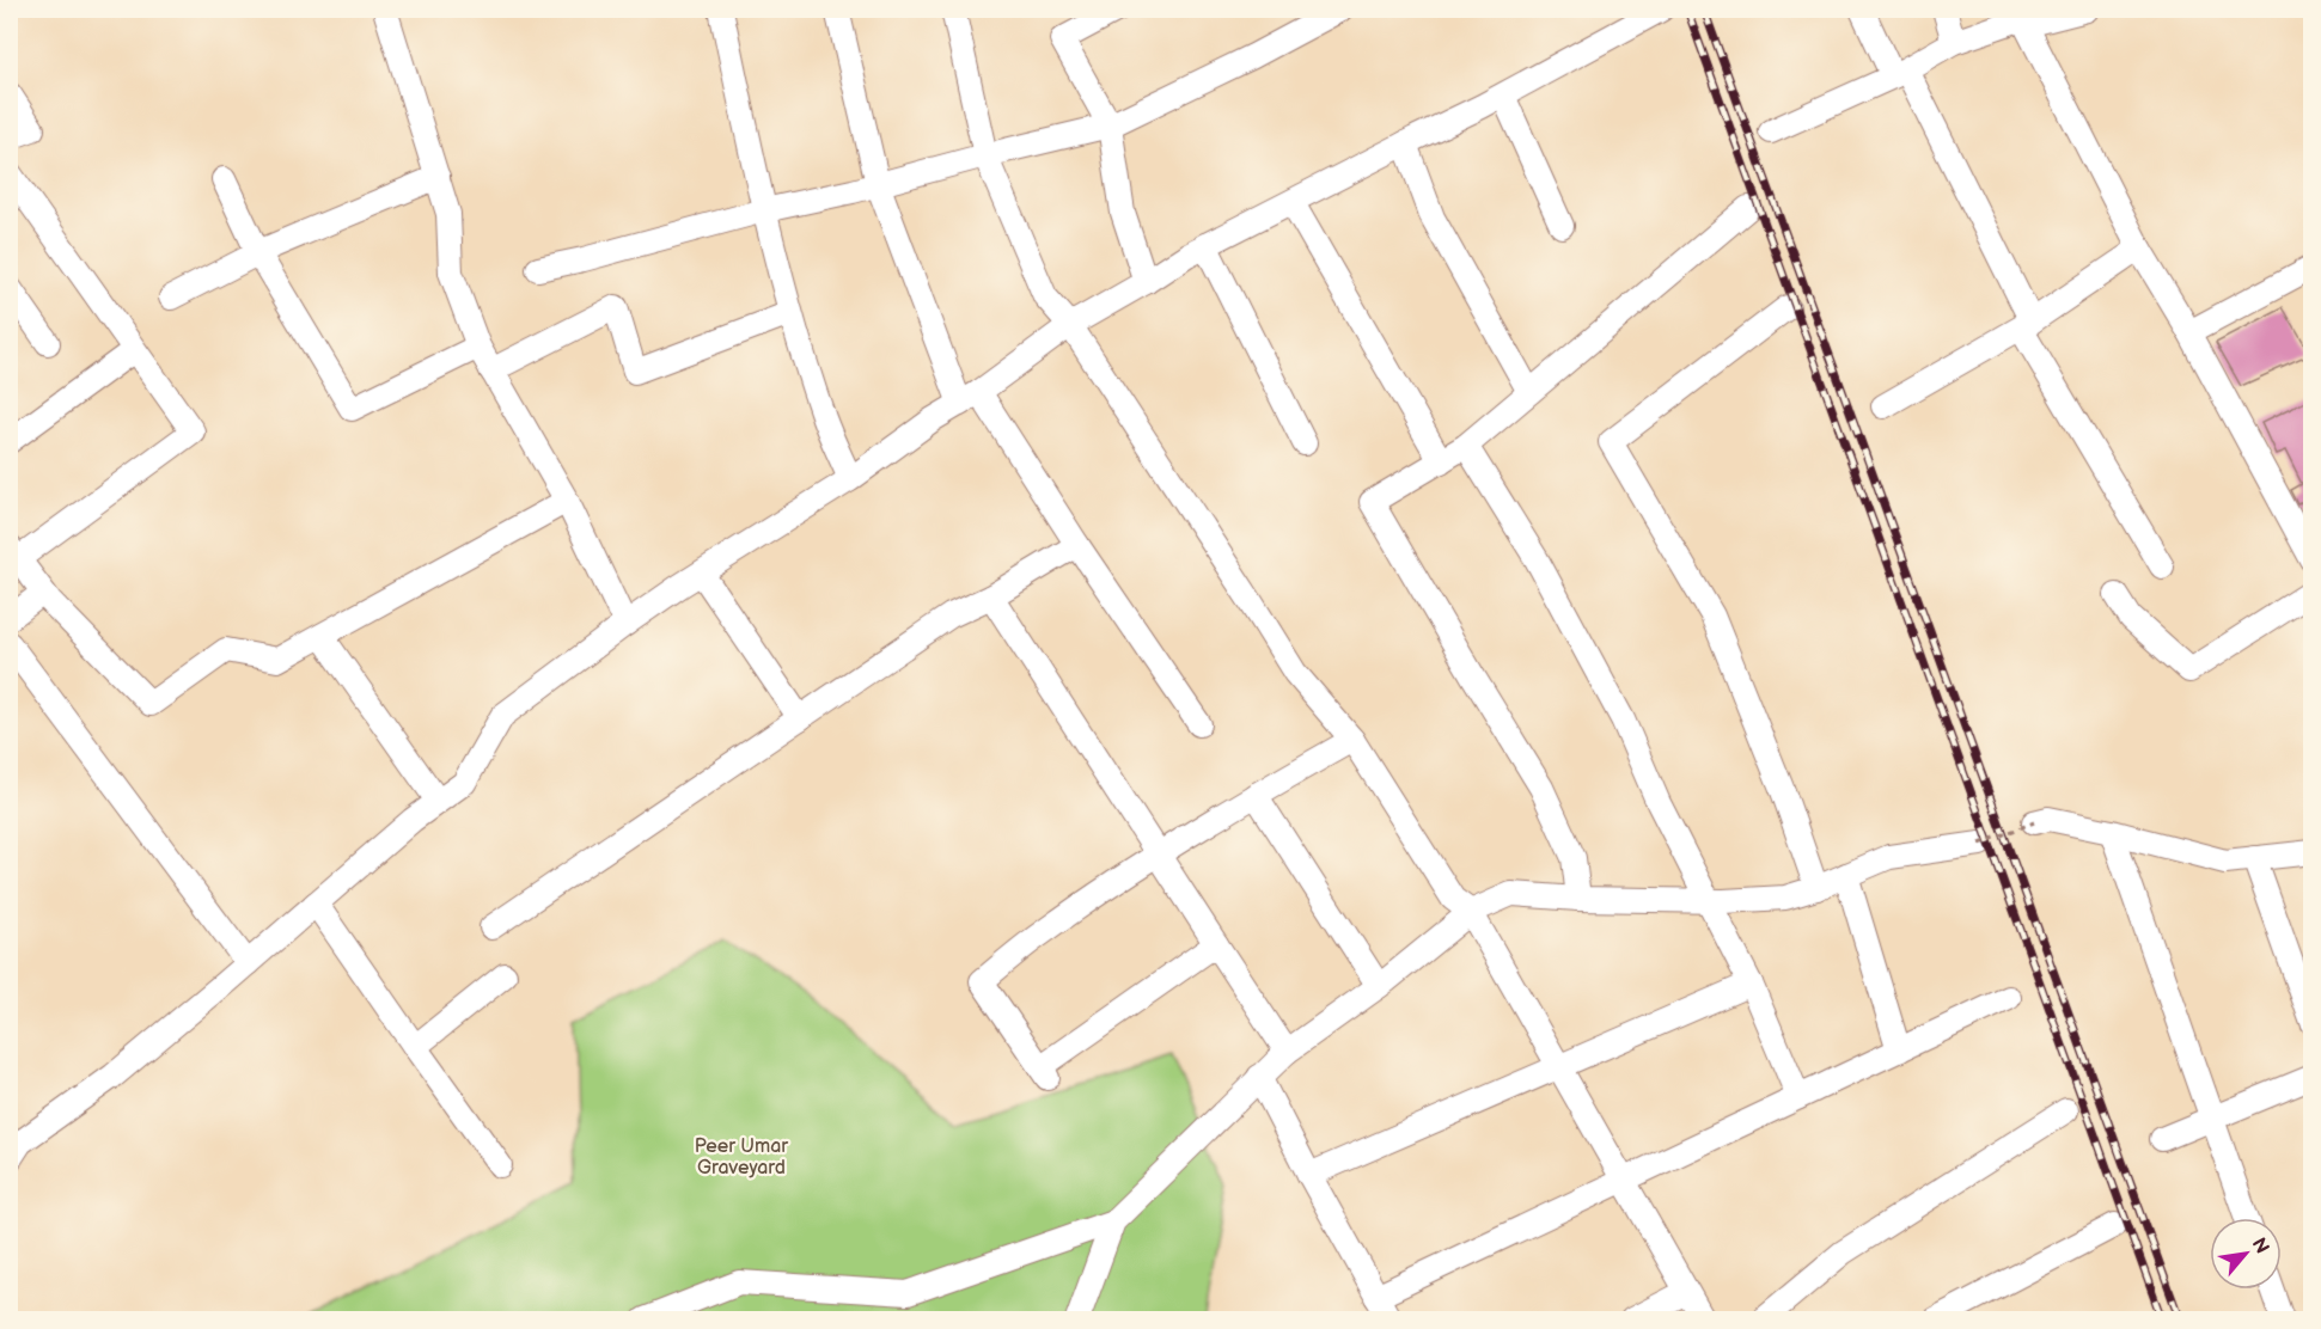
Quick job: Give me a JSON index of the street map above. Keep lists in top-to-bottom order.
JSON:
{
  "parks": ["Peer Umar Graveyard"],
  "north": "top right"
}
